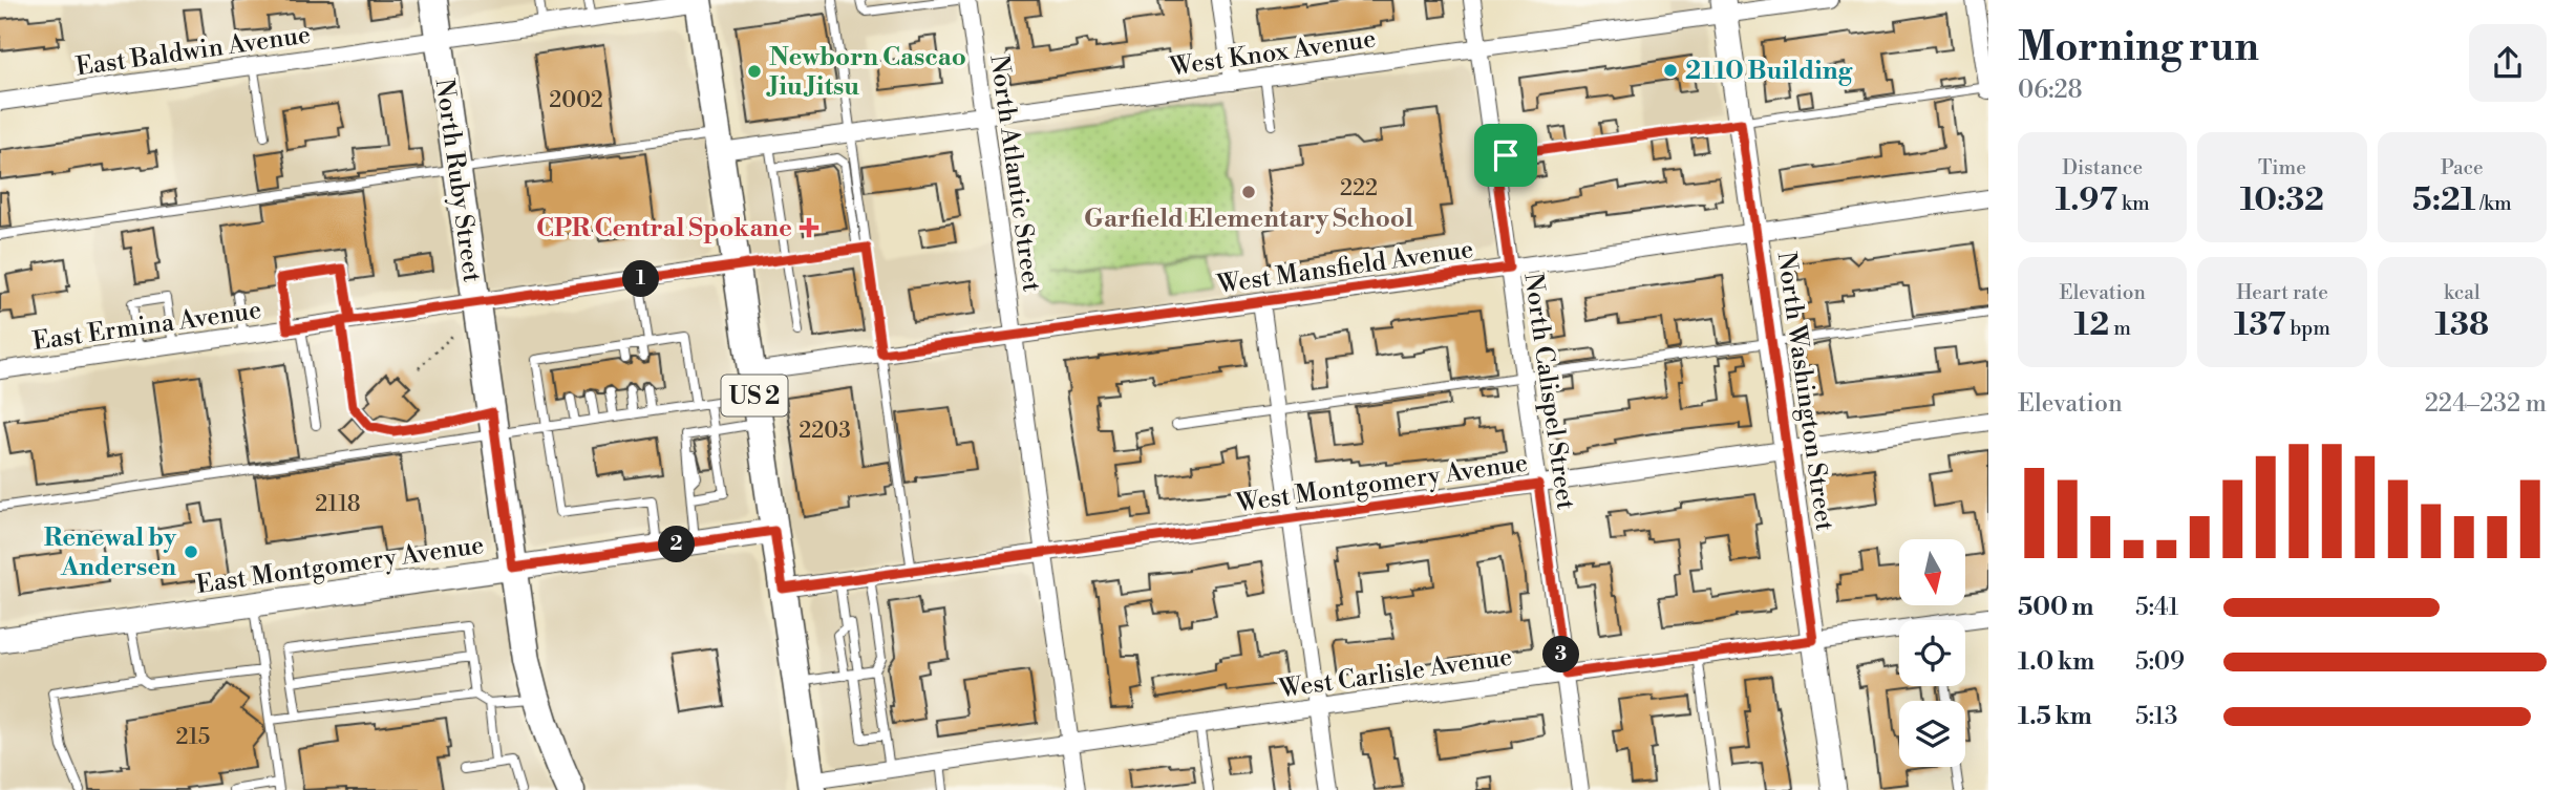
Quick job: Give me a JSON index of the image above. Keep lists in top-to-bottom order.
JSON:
{
  "streets": {
    "main road": [
      "North Ruby Street",
      "North Washington Street",
      "US 2",
      "East Montgomery Avenue"
    ],
    "street": [
      "East Baldwin Avenue",
      "West Knox Avenue",
      "North Atlantic Street",
      "West Mansfield Avenue",
      "East Ermina Avenue",
      "North Calispel Street",
      "West Montgomery Avenue",
      "West Carlisle Avenue"
    ]
  },
  "crossings": [
    ["East Baldwin Avenue", "North Ruby Street"],
    ["East Baldwin Avenue", "US 2"],
    ["West Knox Avenue", "North Atlantic Street"],
    ["West Knox Avenue", "North Calispel Street"],
    ["West Knox Avenue", "North Washington Street"],
    ["West Knox Avenue", "US 2"],
    ["North Atlantic Street", "West Mansfield Avenue"],
    ["North Atlantic Street", "West Montgomery Avenue"],
    ["North Atlantic Street", "West Carlisle Avenue"],
    ["North Ruby Street", "East Ermina Avenue"],
    ["North Ruby Street", "East Montgomery Avenue"],
    ["West Mansfield Avenue", "North Calispel Street"],
    ["West Mansfield Avenue", "North Washington Street"],
    ["West Mansfield Avenue", "US 2"],
    ["East Ermina Avenue", "US 2"],
    ["North Calispel Street", "West Montgomery Avenue"],
    ["North Calispel Street", "West Carlisle Avenue"],
    ["North Washington Street", "West Montgomery Avenue"],
    ["North Washington Street", "West Carlisle Avenue"],
    ["US 2", "West Montgomery Avenue"],
    ["US 2", "East Montgomery Avenue"],
    ["US 2", "West Carlisle Avenue"]
  ],
  "places": {
    "other": [
      "2110 Building",
      "Newborn Cascao Jiu Jitsu",
      "Garfield Elementary School",
      "Renewal by Andersen"
    ],
    "health": ["CPR Central Spokane"]
  },
  "house_numbers": [
    "2002",
    "222",
    "2203",
    "2118",
    "215"
  ],
  "north": "bottom",
  "page": {
    "heading": ["Morning run", "06:28"],
    "stats": [
      ["Distance", "1.97 km"],
      ["Time", "10:32"],
      ["Pace", "5:21 /km"],
      ["Elevation", "12 m"],
      ["Heart rate", "137 bpm"],
      ["kcal", "138"]
    ],
    "pins": ["1", "2", "3"],
    "chart": ["Elevation", "224–232 m"],
    "list": [
      {
        "name": "500 m",
        "note": "5:41"
      },
      {
        "name": "1.0 km",
        "note": "5:09"
      },
      {
        "name": "1.5 km",
        "note": "5:13"
      }
    ]
  }
}
